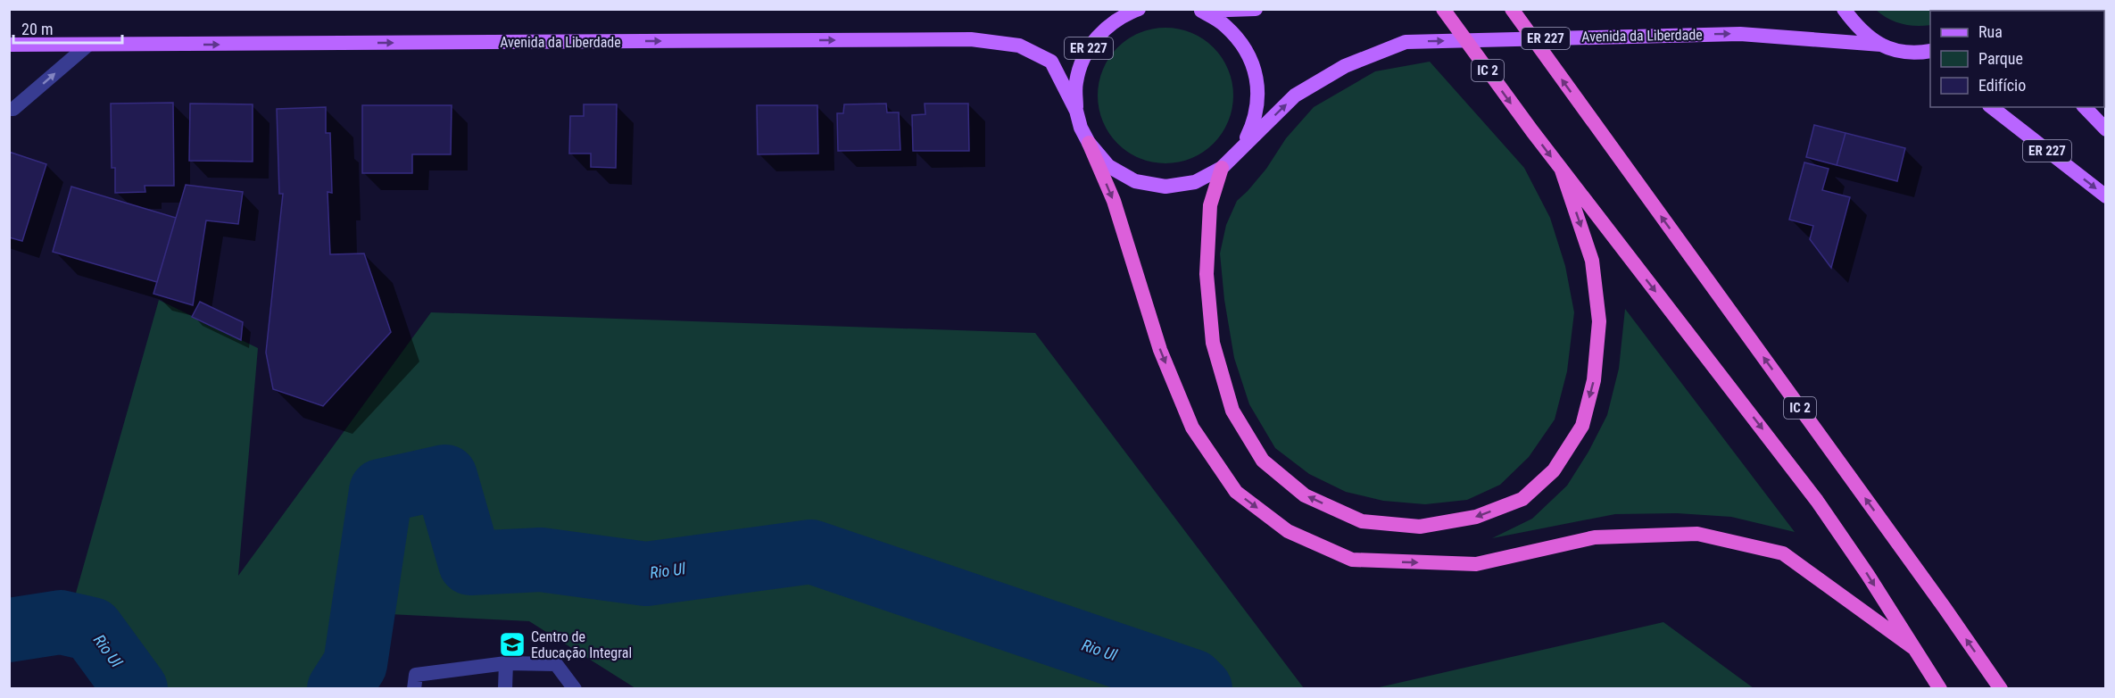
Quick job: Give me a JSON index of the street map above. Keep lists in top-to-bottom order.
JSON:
{
  "streets": {
    "highway": ["IC 2"],
    "main road": ["Avenida da Liberdade", "ER 227"]
  },
  "one_way": ["Avenida da Liberdade"],
  "water": ["Rio Ul"],
  "places": {
    "school or university": ["Centro de Educação Integral"]
  },
  "legend": ["Rua", "Parque", "Edifício"],
  "scale_bar": "20 m"
}
